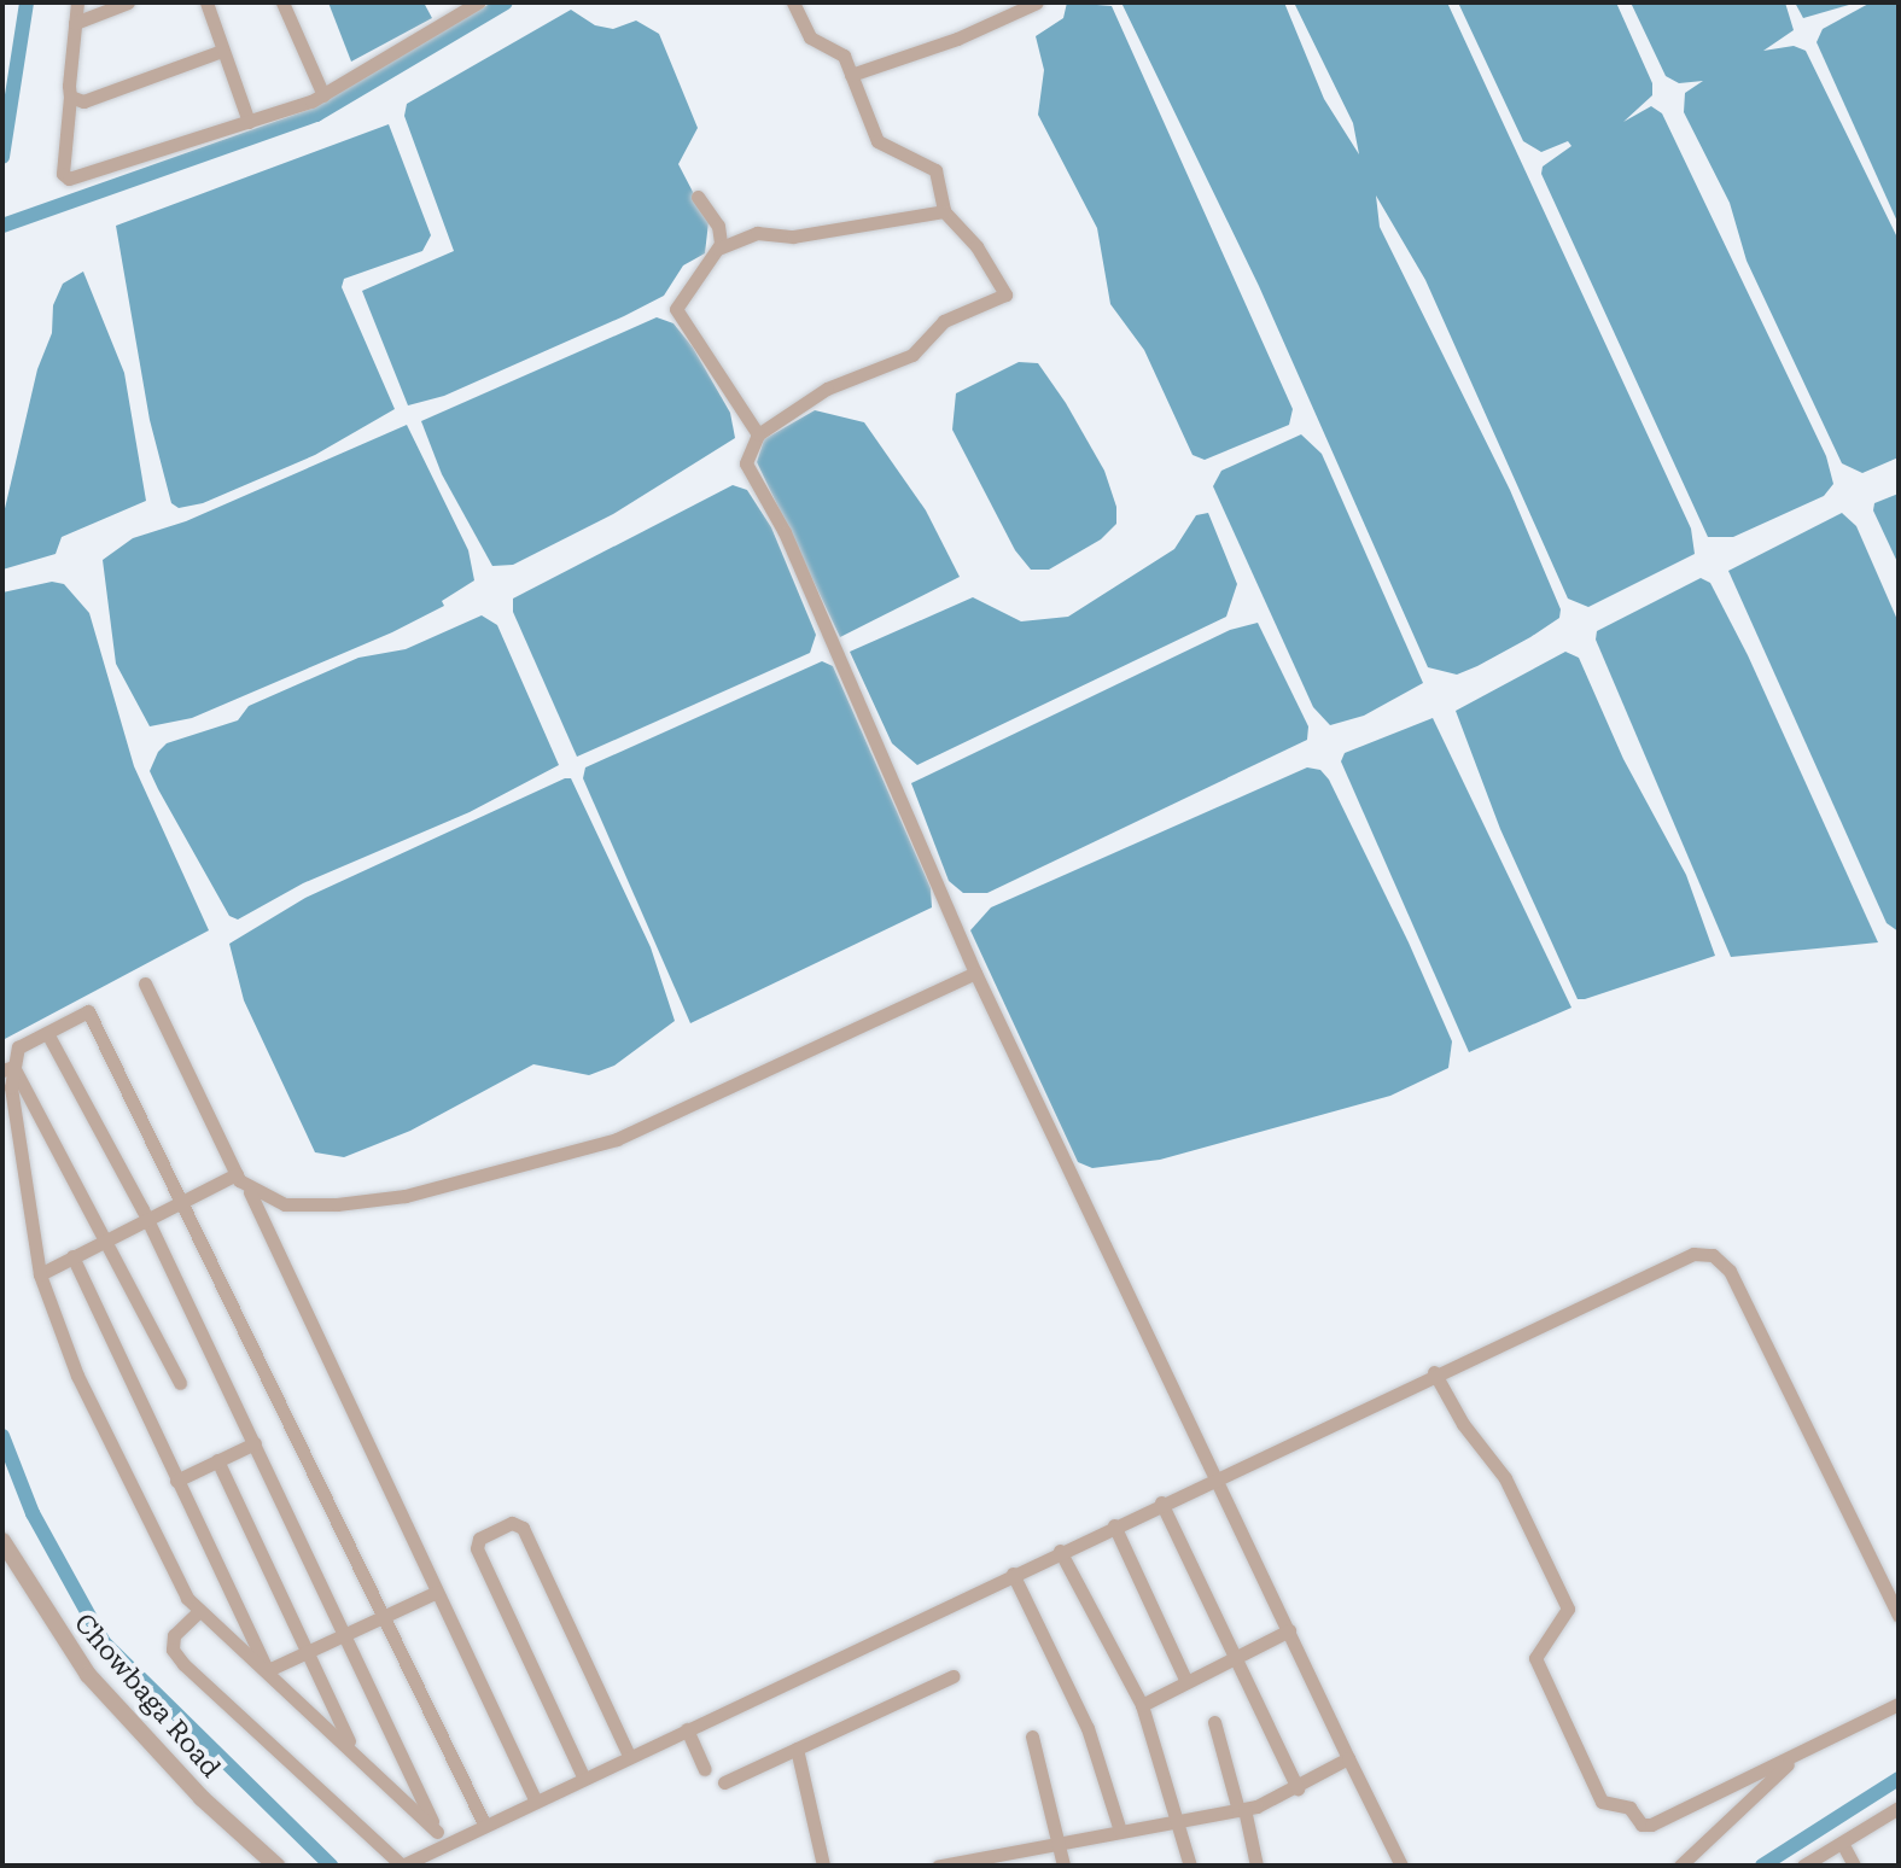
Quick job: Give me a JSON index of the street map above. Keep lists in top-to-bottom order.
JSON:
{
  "streets": {
    "street": ["Chowbaga Road"]
  }
}
